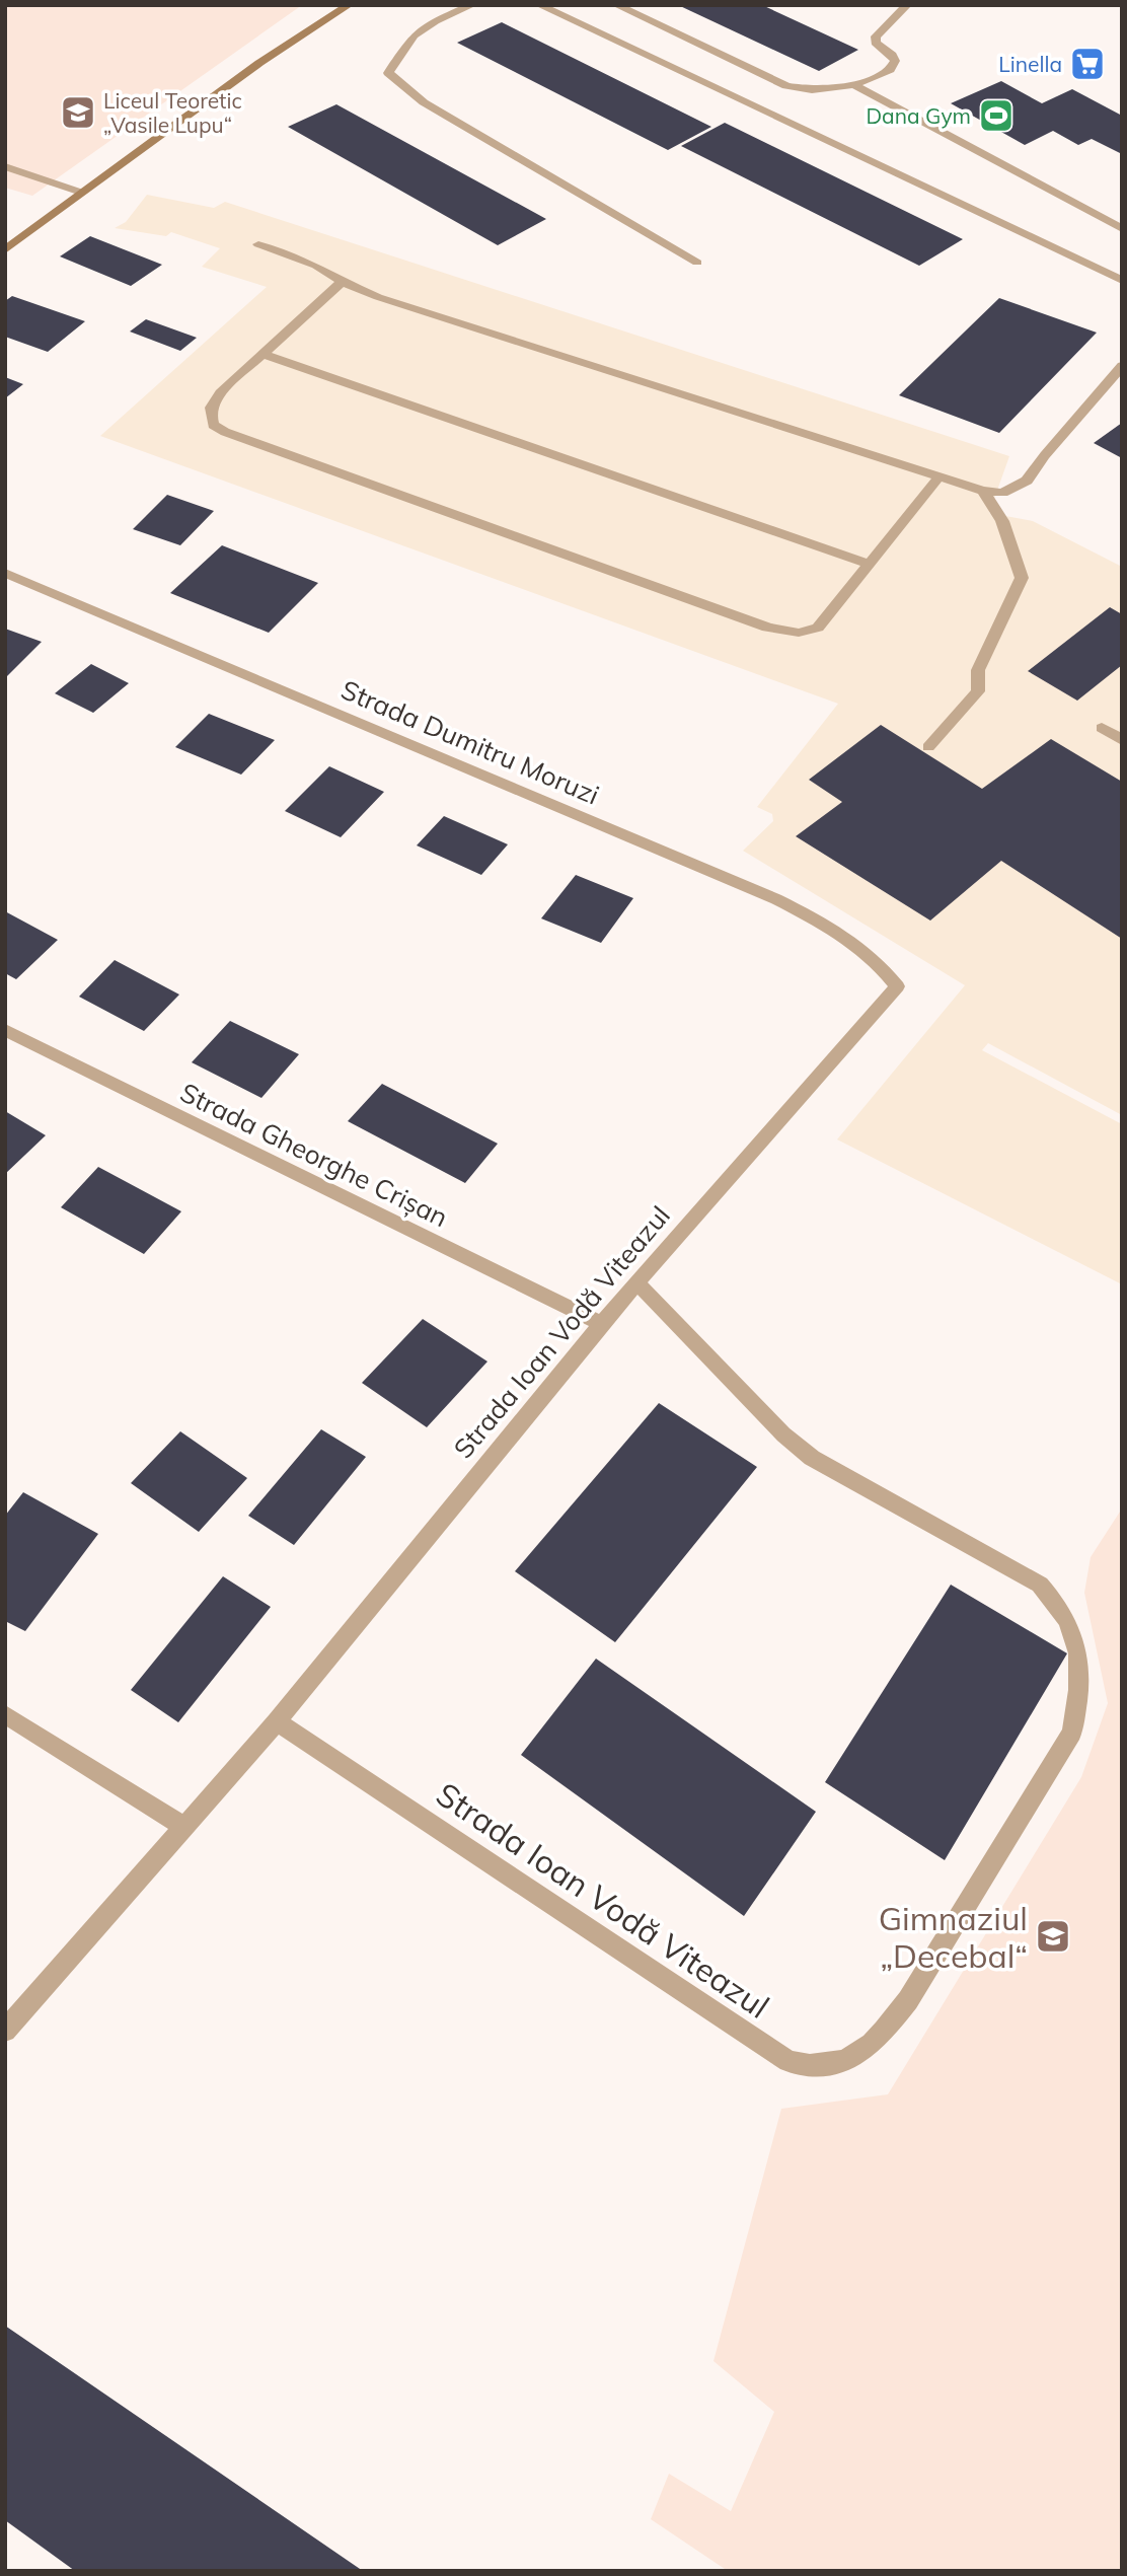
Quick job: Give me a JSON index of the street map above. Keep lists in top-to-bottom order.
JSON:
{
  "streets": {
    "street": ["Strada Dumitru Moruzi", "Strada Gheorghe Crișan", "Strada Ioan Vodă Viteazul"]
  },
  "crossings": [
    ["Strada Dumitru Moruzi", "Strada Ioan Vodă Viteazul"],
    ["Strada Gheorghe Crișan", "Strada Ioan Vodă Viteazul"]
  ],
  "places": {
    "supermarket": ["Linella"],
    "school or university": ["Liceul Teoretic „Vasile Lupu“", "Gimnaziul „Decebal“"],
    "sports": ["Dana Gym"]
  }
}
